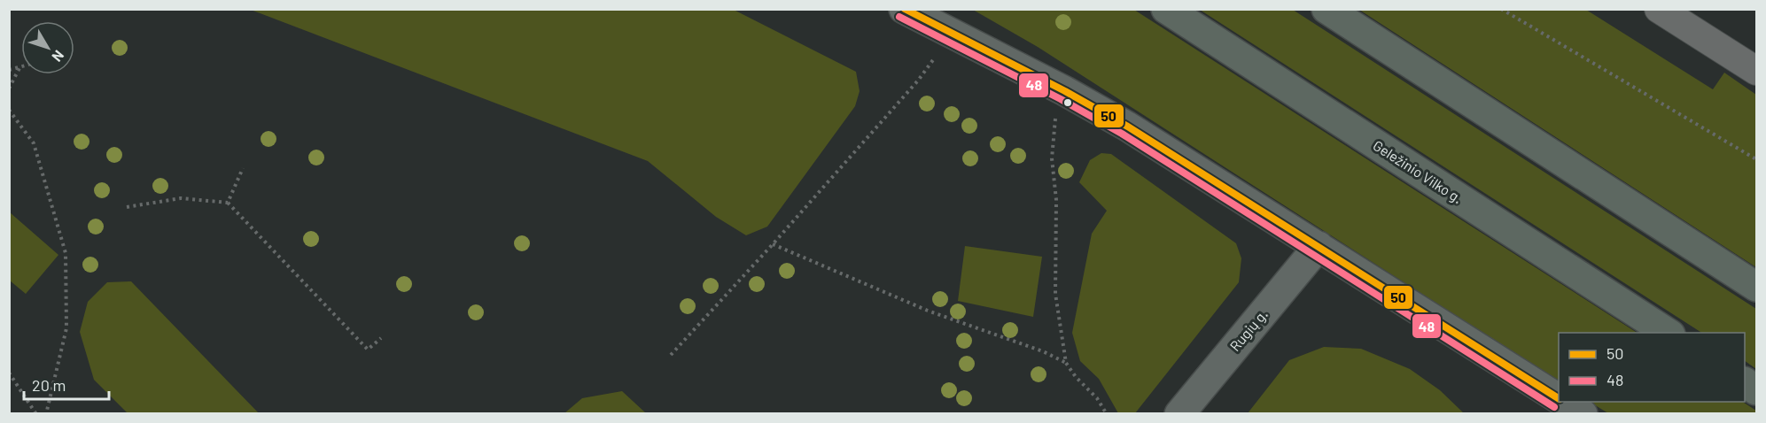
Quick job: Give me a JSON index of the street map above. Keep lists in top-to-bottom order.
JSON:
{
  "streets": {
    "highway": ["Geležinio Vilko g."],
    "street": ["Rugių g."]
  },
  "lines": ["transit line 50", "transit line 48"],
  "legend": ["50", "48"],
  "scale_bar": "20 m",
  "north": "bottom right"
}
